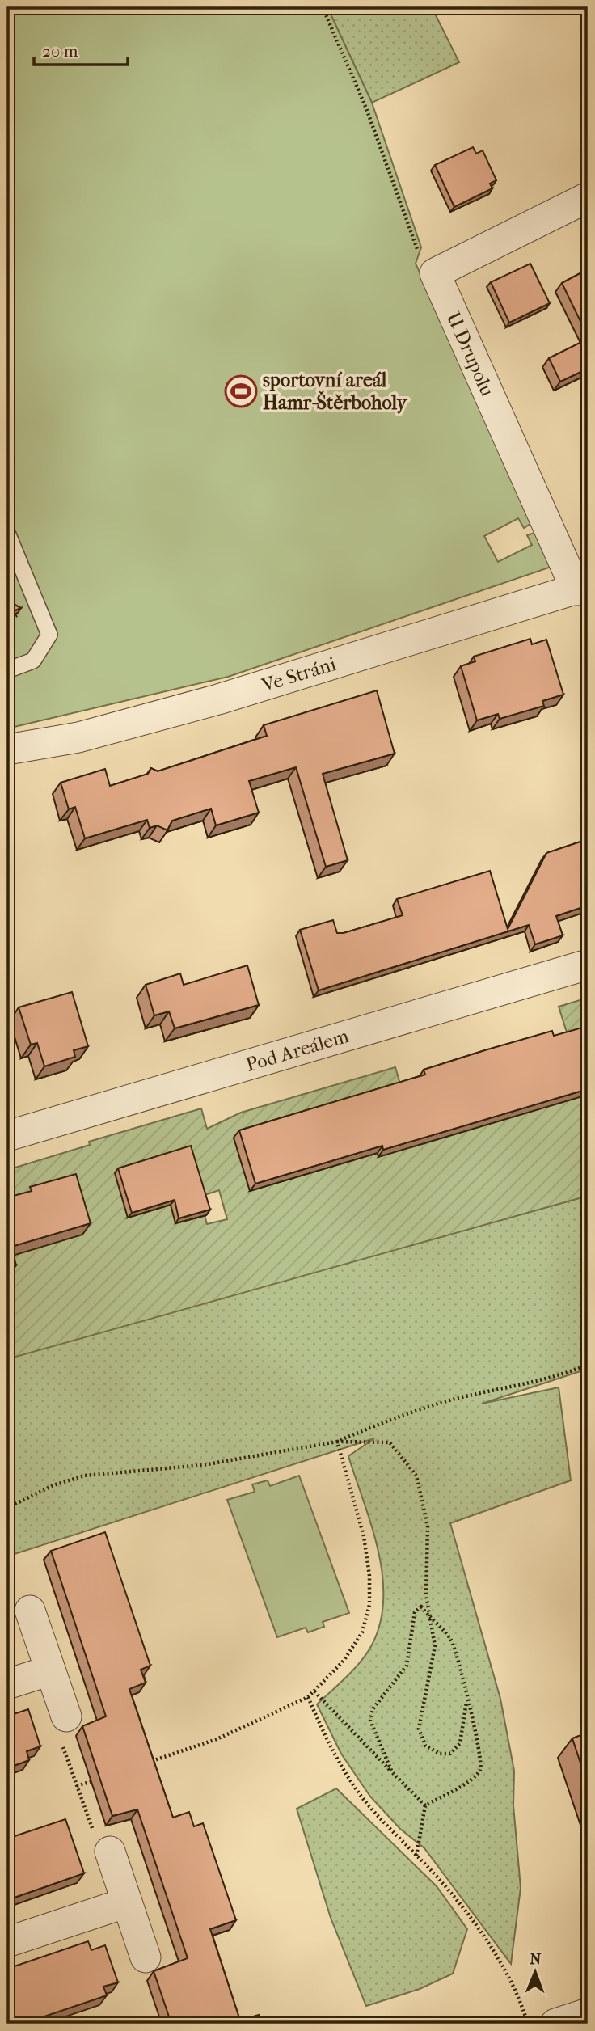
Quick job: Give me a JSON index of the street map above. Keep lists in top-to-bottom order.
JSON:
{
  "streets": {
    "street": ["U Drupolu", "Ve Stráni", "Pod Areálem"]
  },
  "crossings": [
    ["U Drupolu", "Ve Stráni"]
  ],
  "places": {
    "sports": ["sportovní areál Hamr-Štěrboholy"]
  },
  "scale_bar": "20 m",
  "north": "top"
}
